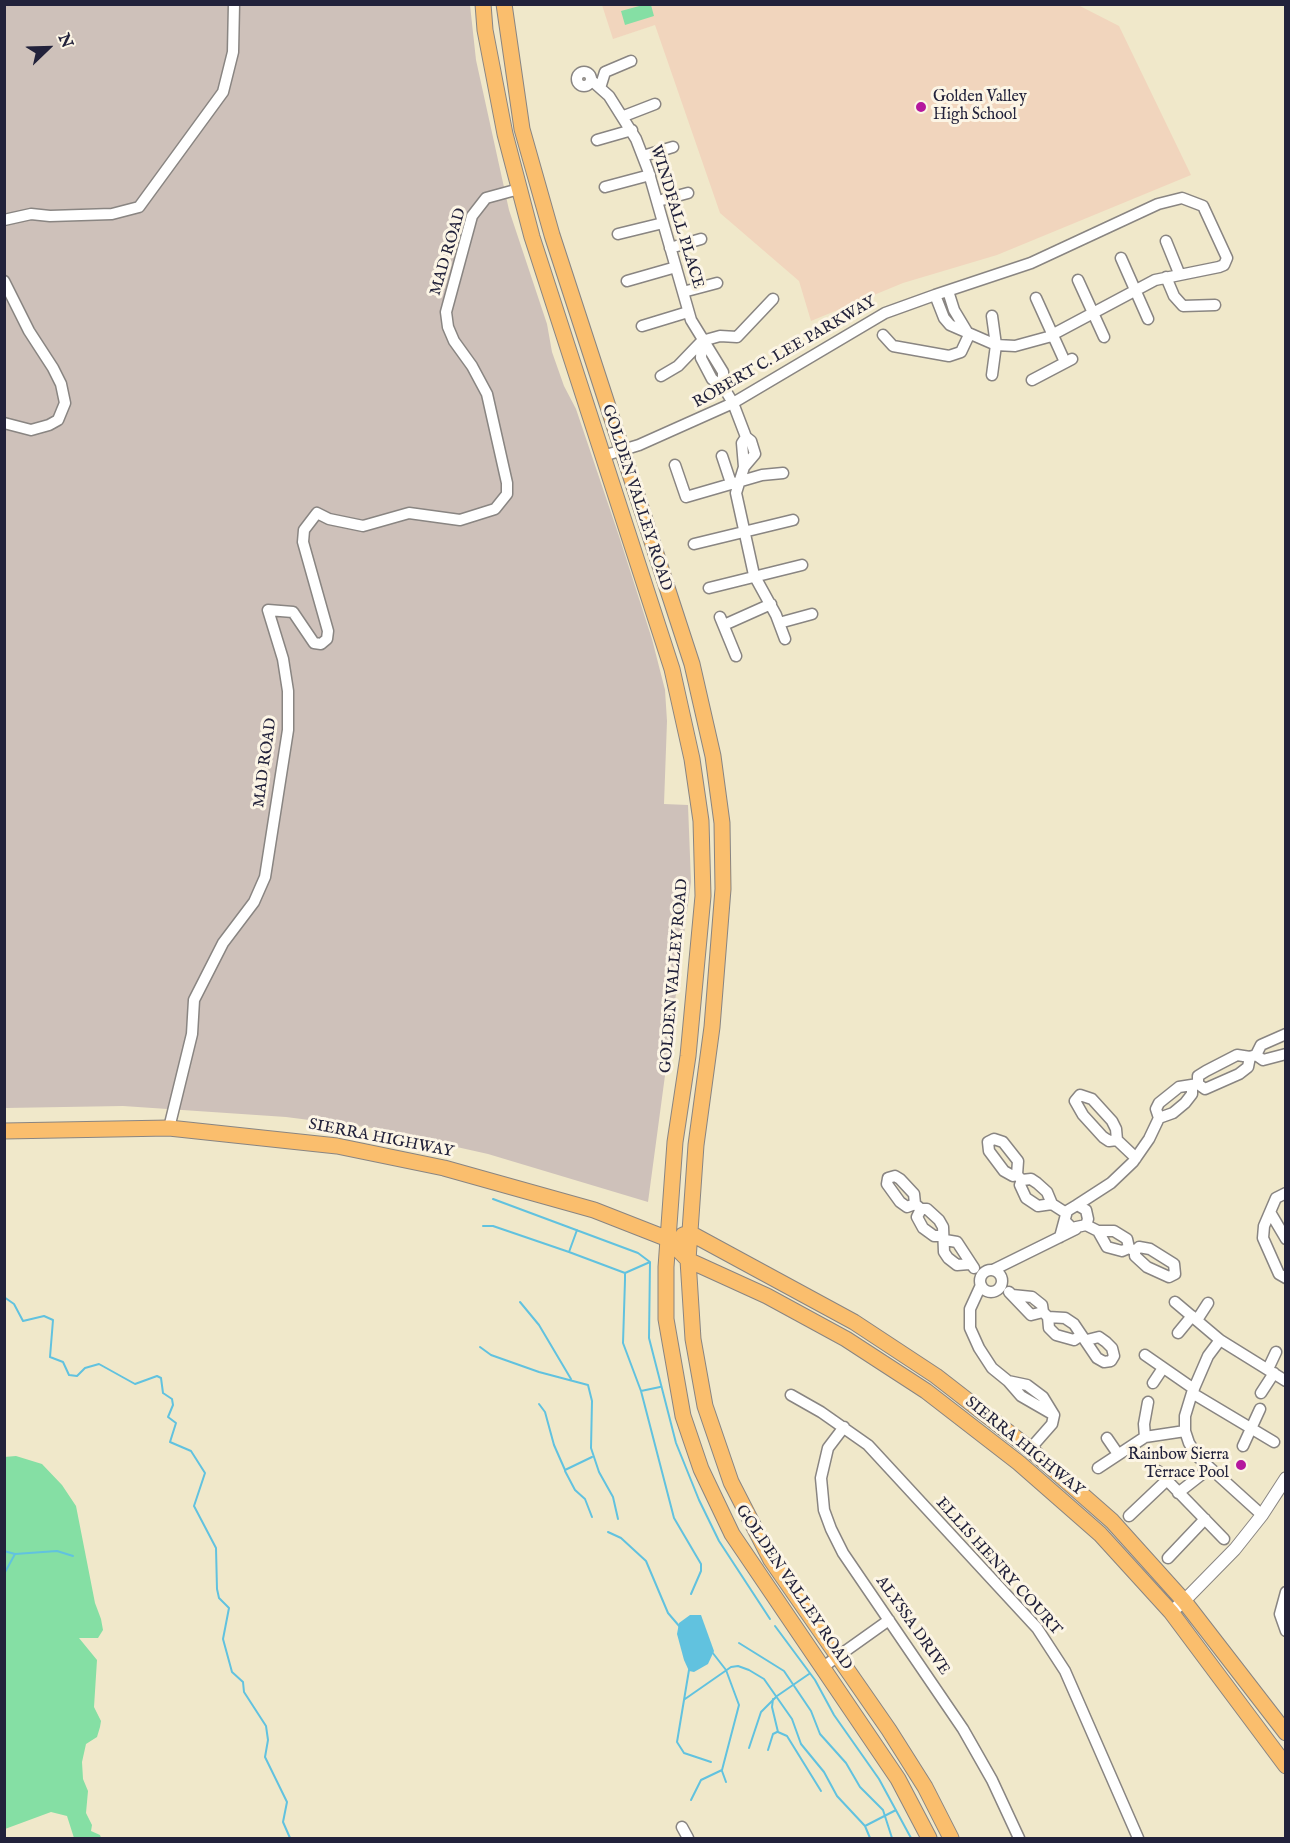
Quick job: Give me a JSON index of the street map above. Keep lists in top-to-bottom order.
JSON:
{
  "streets": {
    "main road": ["GOLDEN VALLEY ROAD", "SIERRA HIGHWAY"],
    "street": [
      "WINDFALL PLACE",
      "MAD ROAD",
      "ROBERT C. LEE PARKWAY",
      "ELLIS HENRY COURT",
      "ALYSSA DRIVE"
    ]
  },
  "crossings": [
    ["WINDFALL PLACE", "ROBERT C. LEE PARKWAY"],
    ["MAD ROAD", "GOLDEN VALLEY ROAD"],
    ["MAD ROAD", "SIERRA HIGHWAY"],
    ["ROBERT C. LEE PARKWAY", "GOLDEN VALLEY ROAD"],
    ["GOLDEN VALLEY ROAD", "SIERRA HIGHWAY"],
    ["ELLIS HENRY COURT", "ALYSSA DRIVE"]
  ],
  "places": ["Golden Valley High School", "Rainbow Sierra Terrace Pool"],
  "north": "top right"
}
